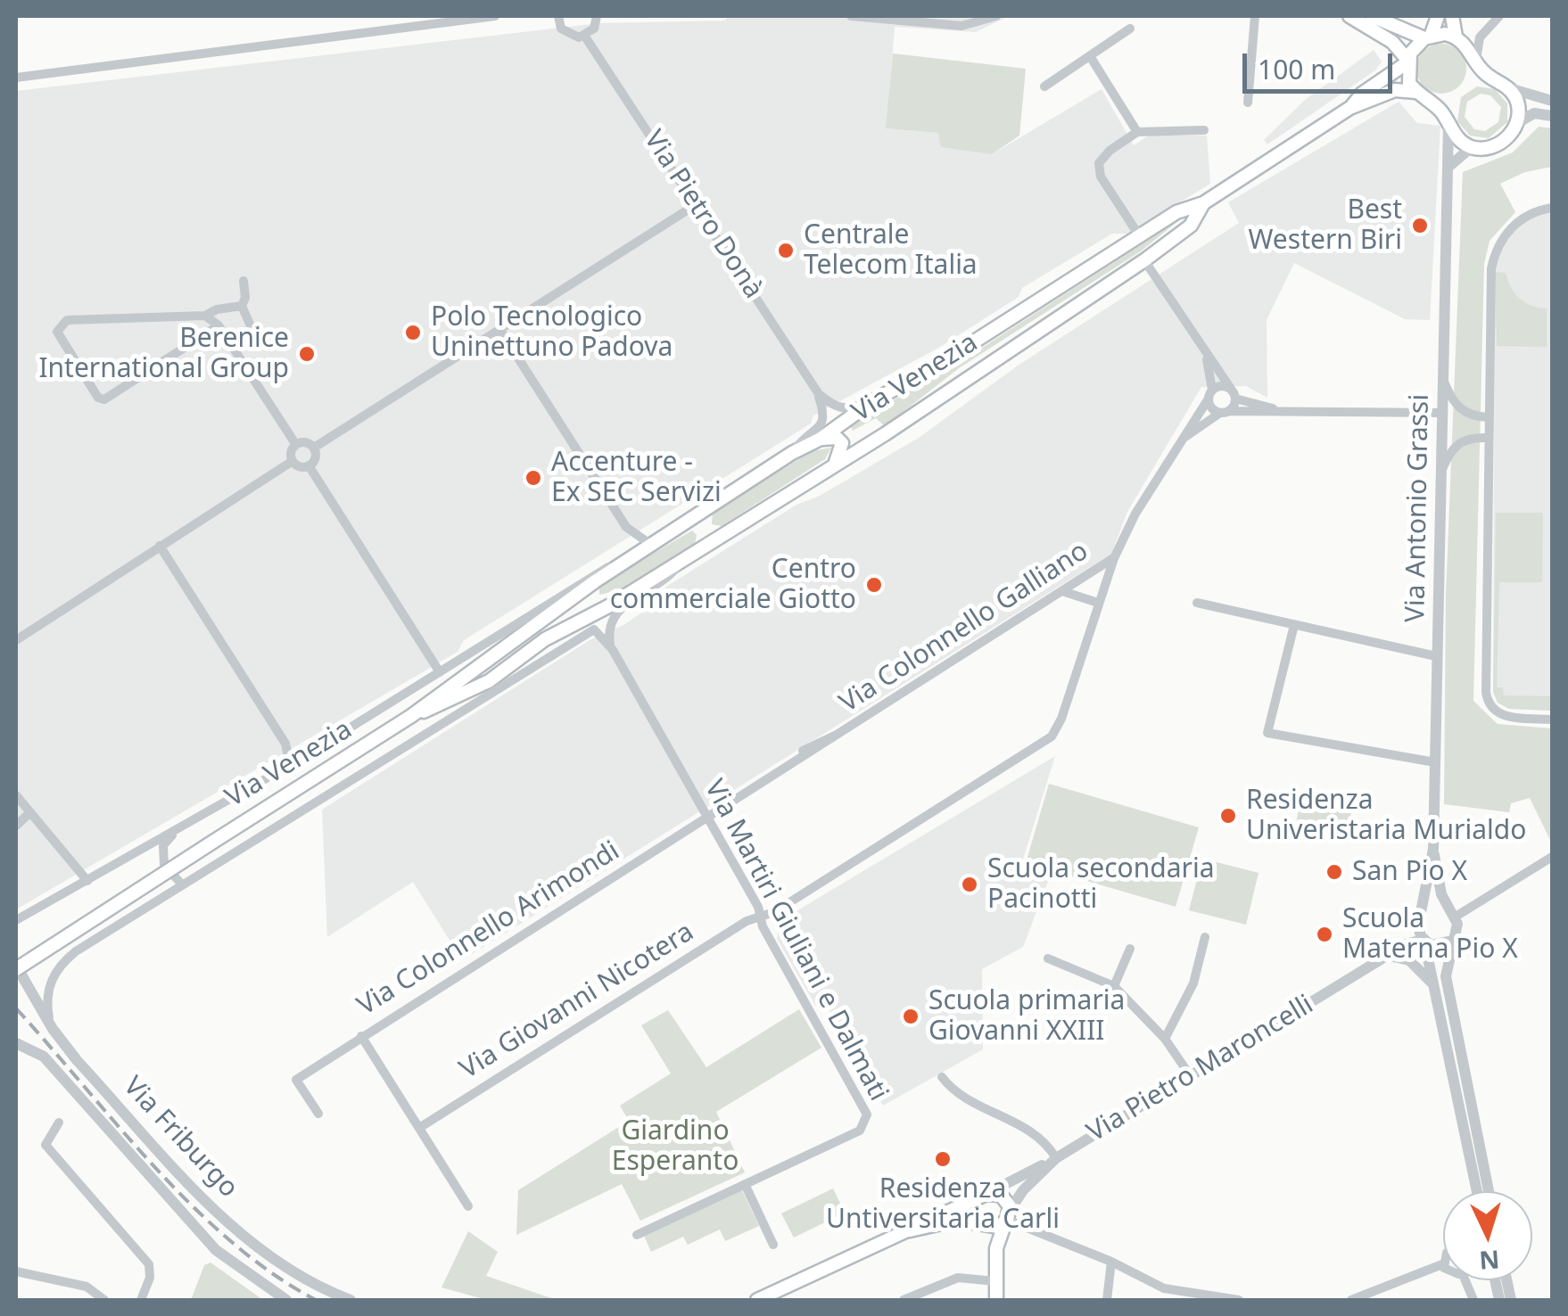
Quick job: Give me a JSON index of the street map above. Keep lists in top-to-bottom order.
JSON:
{
  "streets": {
    "main road": ["Via Venezia", "Via Pietro Maroncelli"],
    "street": [
      "Via Pietro Donà",
      "Via Antonio Grassi",
      "Via Colonnello Galliano",
      "Via Colonnello Arimondi",
      "Via Martiri Giuliani e Dalmati",
      "Via Giovanni Nicotera",
      "Via Friburgo"
    ]
  },
  "crossings": [
    ["Via Venezia", "Via Martiri Giuliani e Dalmati"],
    ["Via Venezia", "Via Friburgo"],
    ["Via Antonio Grassi", "Via Pietro Maroncelli"],
    ["Via Colonnello Galliano", "Via Colonnello Arimondi"],
    ["Via Colonnello Galliano", "Via Martiri Giuliani e Dalmati"],
    ["Via Colonnello Galliano", "Via Giovanni Nicotera"],
    ["Via Colonnello Arimondi", "Via Martiri Giuliani e Dalmati"],
    ["Via Martiri Giuliani e Dalmati", "Via Giovanni Nicotera"]
  ],
  "parks": ["Giardino Esperanto"],
  "places": [
    "Best Western Biri",
    "Centrale Telecom Italia",
    "Polo Tecnologico Uninettuno Padova",
    "Berenice International Group",
    "Accenture - Ex SEC Servizi",
    "Centro commerciale Giotto",
    "Residenza Univeristaria Murialdo",
    "San Pio X",
    "Scuola secondaria Pacinotti",
    "Scuola Materna Pio X",
    "Scuola primaria Giovanni XXIII",
    "Residenza Untiversitaria Carli"
  ],
  "scale_bar": "100 m",
  "north": "bottom"
}
